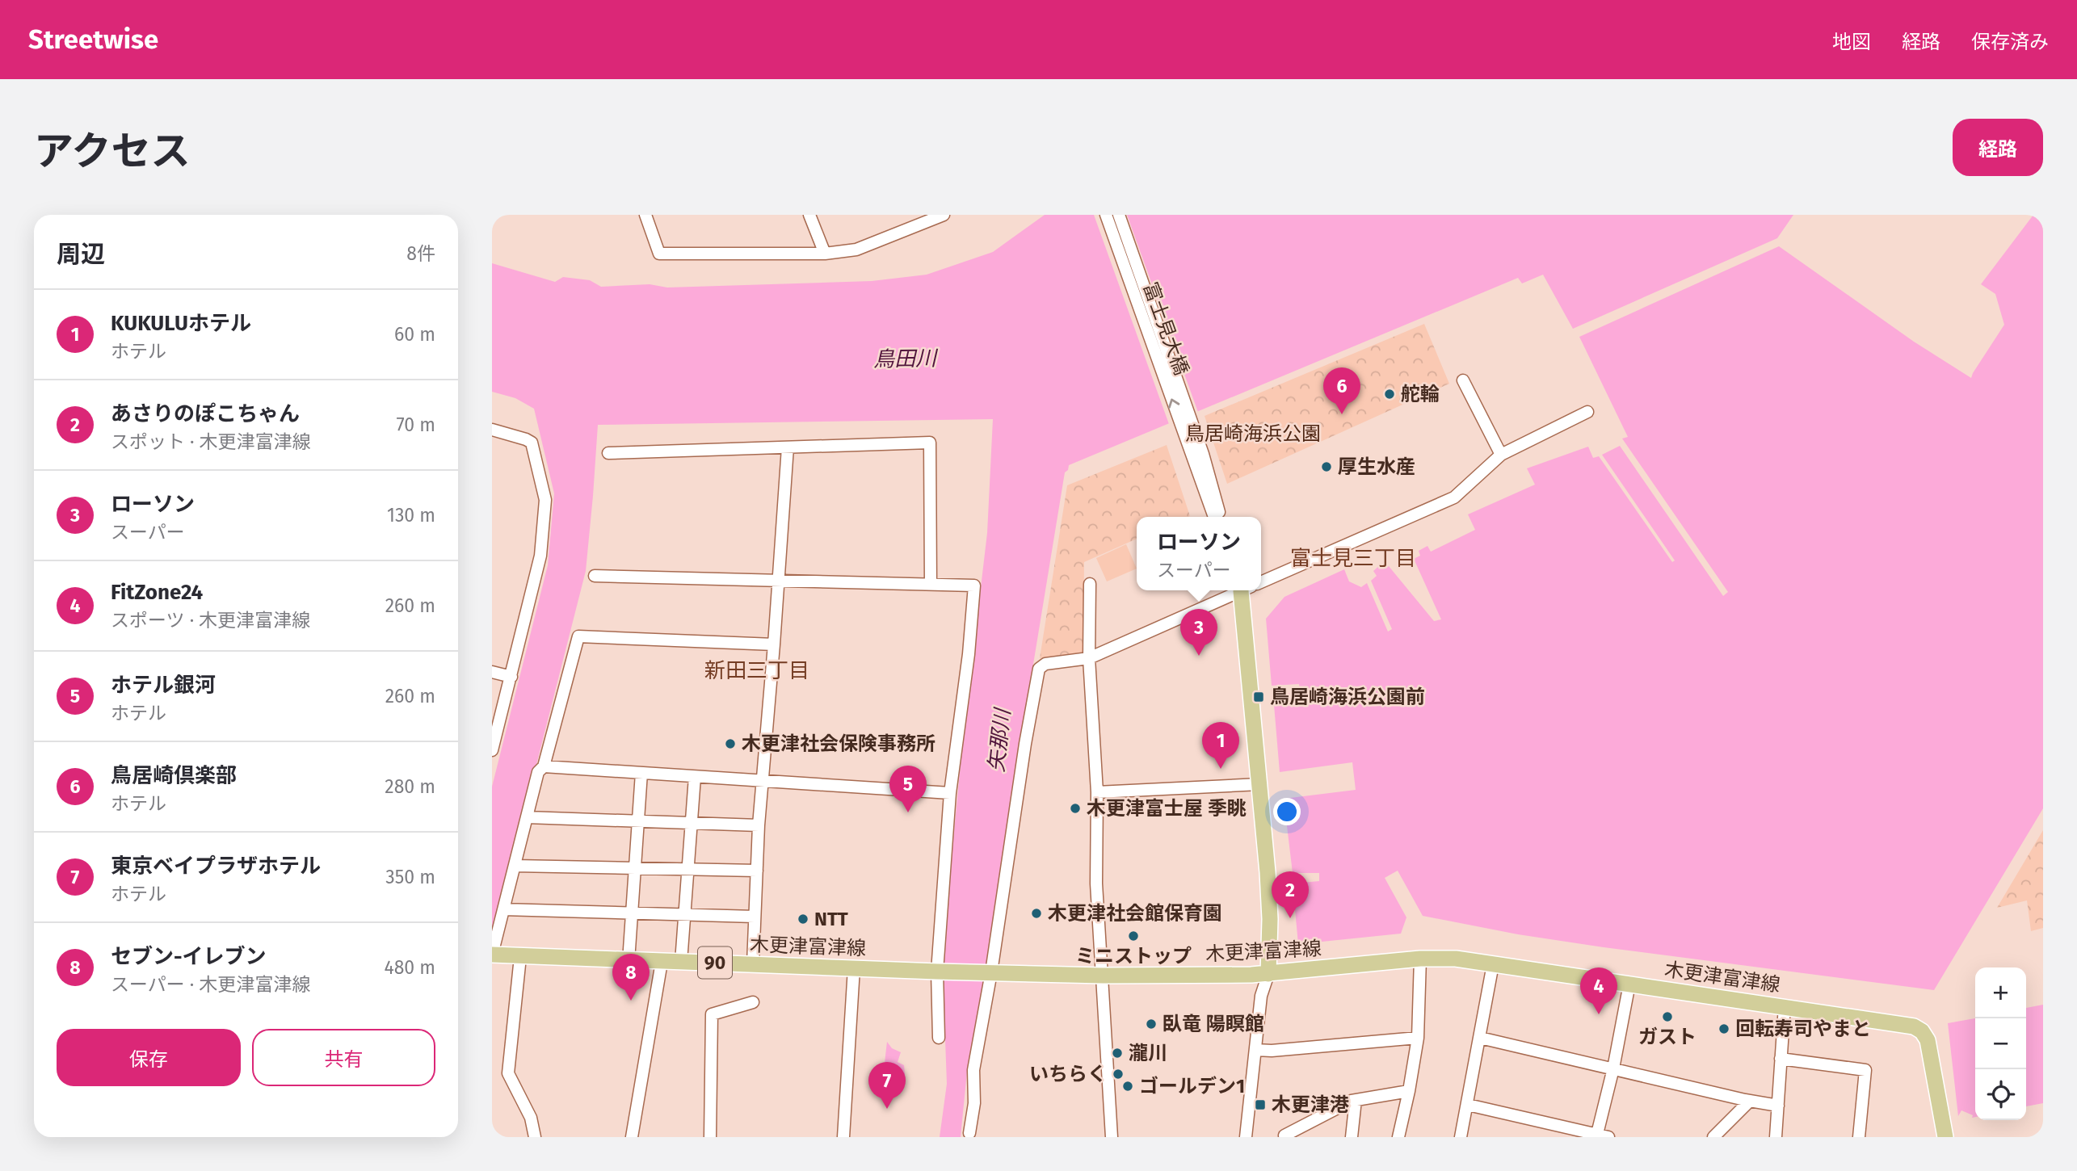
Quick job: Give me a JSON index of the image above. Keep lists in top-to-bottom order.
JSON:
{
  "streets": {
    "main road": ["木更津富津線", "90"],
    "street": ["富士見大橋"]
  },
  "districts": ["富士見三丁目", "新田三丁目"],
  "water": ["鳥田川", "矢那川"],
  "parks": ["鳥居崎海浜公園"],
  "places": {
    "other": [
      "舵輪",
      "厚生水産",
      "木更津社会保険事務所",
      "木更津富士屋 季眺",
      "木更津社会館保育園",
      "NTT",
      "ミニストップ",
      "ガスト",
      "臥竜 陽瞑館",
      "回転寿司やまと",
      "瀧川",
      "いちらく",
      "ゴールデン1"
    ],
    "transit": ["鳥居崎海浜公園前", "木更津港"]
  },
  "page": {
    "header": "Streetwise",
    "nav": ["地図", "経路", "保存済み"],
    "title": "アクセス",
    "buttons": [
      "経路",
      ["保存", "共有"]
    ],
    "heading": ["周辺", "8件"],
    "list": [
      {
        "mark": "1",
        "name": "KUKULUホテル",
        "note": "ホテル",
        "value": "60 m"
      },
      {
        "mark": "2",
        "name": "あさりのぽこちゃん",
        "note": "スポット · 木更津富津線",
        "value": "70 m"
      },
      {
        "mark": "3",
        "name": "ローソン",
        "note": "スーパー",
        "value": "130 m"
      },
      {
        "mark": "4",
        "name": "FitZone24",
        "note": "スポーツ · 木更津富津線",
        "value": "260 m"
      },
      {
        "mark": "5",
        "name": "ホテル銀河",
        "note": "ホテル",
        "value": "260 m"
      },
      {
        "mark": "6",
        "name": "鳥居崎倶楽部",
        "note": "ホテル",
        "value": "280 m"
      },
      {
        "mark": "7",
        "name": "東京ベイプラザホテル",
        "note": "ホテル",
        "value": "350 m"
      },
      {
        "mark": "8",
        "name": "セブン-イレブン",
        "note": "スーパー · 木更津富津線",
        "value": "480 m"
      }
    ],
    "pins": [
      "6",
      "3",
      "1",
      "5",
      "2",
      "8",
      "4",
      "7"
    ],
    "popup": ["ローソン", "スーパー"],
    "map_buttons": ["+", "−"]
  }
}
